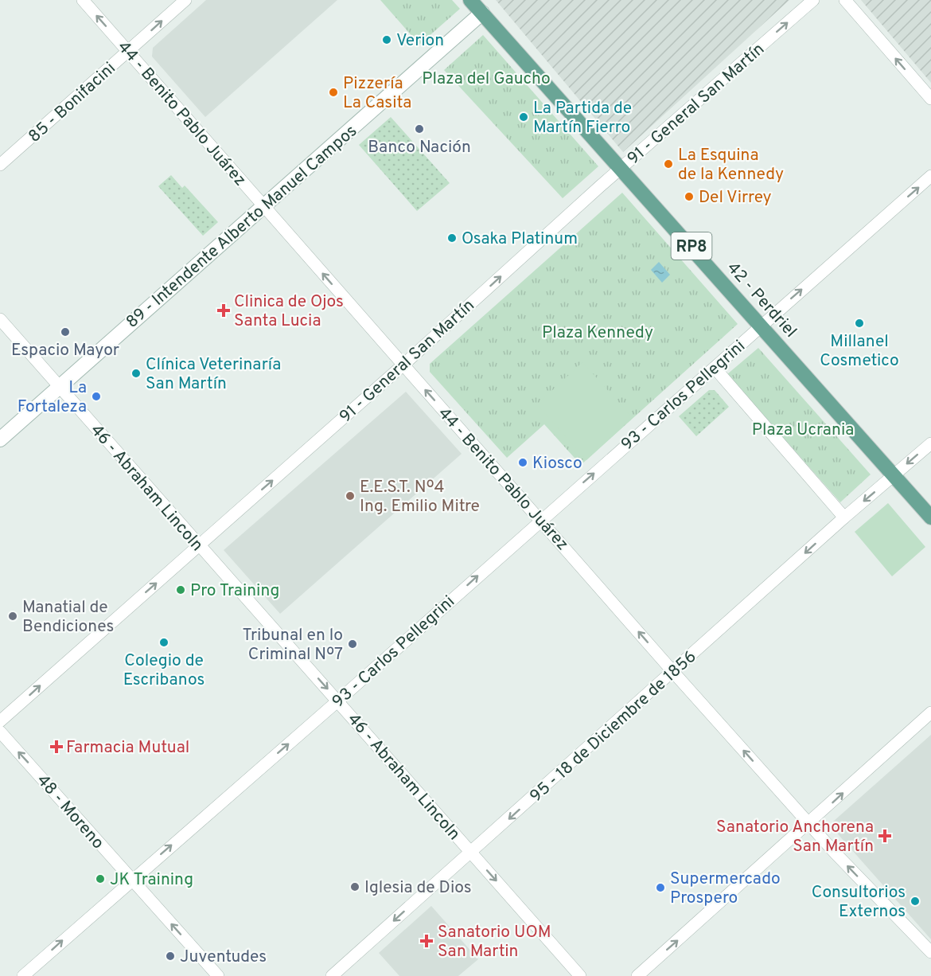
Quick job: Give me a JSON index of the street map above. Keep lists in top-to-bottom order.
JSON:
{
  "streets": {
    "main road": ["RP8", "42 - Perdriel"],
    "street": [
      "85 - Bonifacini",
      "91 - General San Martín",
      "44 - Benito Pablo Juárez",
      "89 - Intendente Alberto Manuel Campos",
      "93 - Carlos Pellegrini",
      "46 - Abraham Lincoln",
      "95 - 18 de Diciembre de 1856",
      "48 - Moreno"
    ]
  },
  "crossings": [
    ["85 - Bonifacini", "44 - Benito Pablo Juárez"],
    ["91 - General San Martín", "44 - Benito Pablo Juárez"],
    ["91 - General San Martín", "42 - Perdriel"],
    ["91 - General San Martín", "46 - Abraham Lincoln"],
    ["44 - Benito Pablo Juárez", "89 - Intendente Alberto Manuel Campos"],
    ["44 - Benito Pablo Juárez", "93 - Carlos Pellegrini"],
    ["44 - Benito Pablo Juárez", "95 - 18 de Diciembre de 1856"],
    ["89 - Intendente Alberto Manuel Campos", "42 - Perdriel"],
    ["89 - Intendente Alberto Manuel Campos", "46 - Abraham Lincoln"],
    ["42 - Perdriel", "93 - Carlos Pellegrini"],
    ["42 - Perdriel", "95 - 18 de Diciembre de 1856"],
    ["93 - Carlos Pellegrini", "46 - Abraham Lincoln"],
    ["93 - Carlos Pellegrini", "48 - Moreno"],
    ["46 - Abraham Lincoln", "95 - 18 de Diciembre de 1856"]
  ],
  "one_way": [
    "91 - General San Martín",
    "44 - Benito Pablo Juárez",
    "93 - Carlos Pellegrini",
    "46 - Abraham Lincoln",
    "95 - 18 de Diciembre de 1856",
    "48 - Moreno"
  ],
  "parks": ["Plaza del Gaucho", "Plaza Kennedy", "Plaza Ucrania"],
  "places": {
    "other": [
      "Verion",
      "Pizzería La Casita",
      "La Partida de Martín Fierro",
      "Banco Nación",
      "La Esquina de la Kennedy",
      "Del Virrey",
      "Osaka Platinum",
      "Millanel Cosmetico",
      "Espacio Mayor",
      "Clínica Veterinaría San Martín",
      "La Fortaleza",
      "Kiosco",
      "E.E.S.T. Nº4 Ing. Emilio Mitre",
      "Pro Training",
      "Manatial de Bendiciones",
      "Colegio de Escribanos",
      "Tribunal en lo Criminal Nº7",
      "JK Training",
      "Iglesia de Dios",
      "Supermercado Prospero",
      "Consultorios Externos",
      "Juventudes"
    ],
    "health": [
      "Clinica de Ojos Santa Lucia",
      "Farmacia Mutual",
      "Sanatorio Anchorena San Martín",
      "Sanatorio UOM San Martin"
    ]
  }
}
